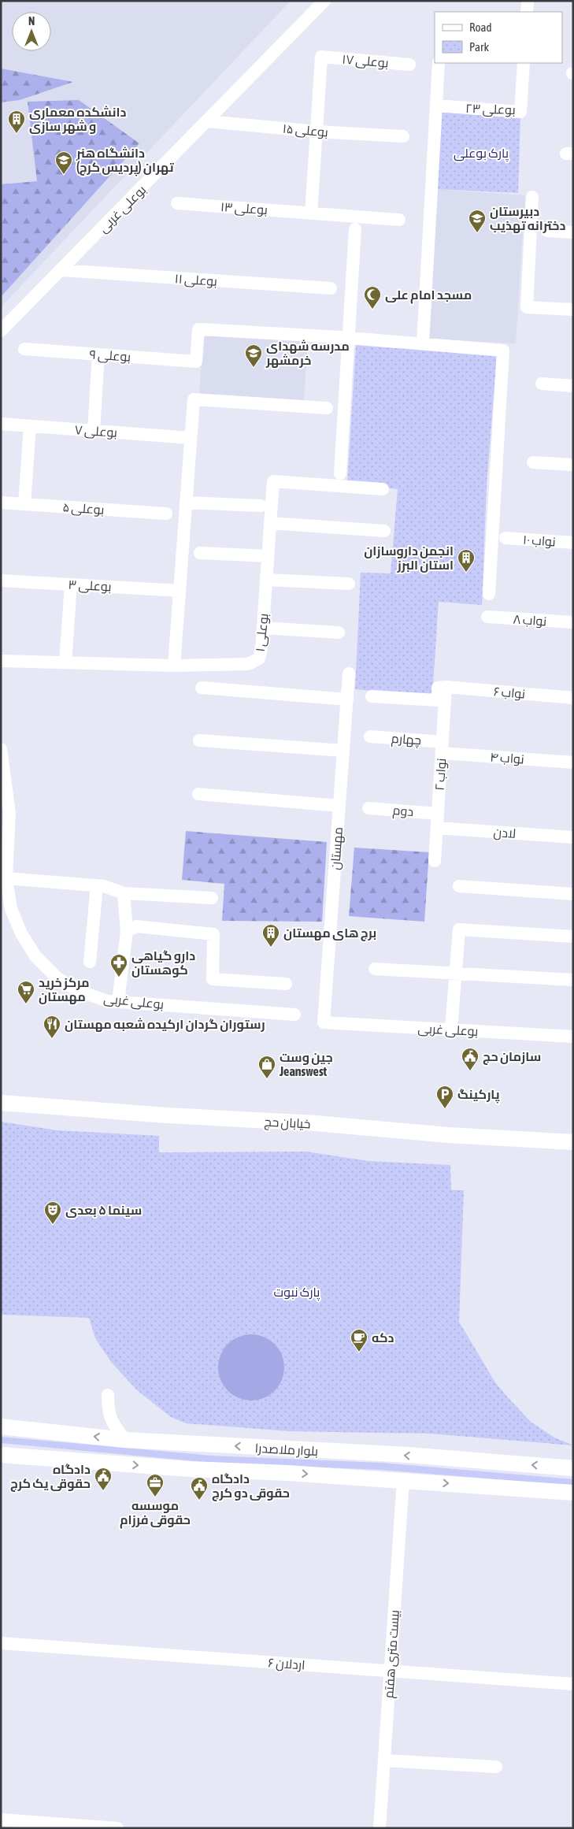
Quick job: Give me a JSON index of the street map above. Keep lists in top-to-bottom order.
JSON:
{
  "streets": {
    "main road": ["خیابان حج", "بلوار ملاصدرا"],
    "street": [
      "بوعلی ۱۷",
      "بوعلی ۲۳",
      "بوعلی ۱۵",
      "بوعلی ۱۳",
      "بوعلی غربی",
      "بوعلی ۱۱",
      "بوعلی ۹",
      "بوعلی ۷",
      "بوعلی ۵",
      "نواب ۱۰",
      "بوعلی ۳",
      "نواب ۸",
      "بوعلی ۱",
      "نواب ۶",
      "چهارم",
      "نواب ۴",
      "نواب ۲",
      "دوم",
      "لادن",
      "مهستان",
      "بیست متری هفتم",
      "اردلان ۶"
    ]
  },
  "crossings": [
    ["بوعلی ۱۷", "بوعلی ۱۵"],
    ["بوعلی ۱۵", "بوعلی غربی"],
    ["بوعلی غربی", "بوعلی ۱۱"],
    ["بوعلی غربی", "مهستان"],
    ["نواب ۶", "نواب ۲"],
    ["چهارم", "نواب ۴"],
    ["چهارم", "نواب ۲"],
    ["نواب ۴", "نواب ۲"],
    ["نواب ۲", "دوم"],
    ["نواب ۲", "لادن"],
    ["بلوار ملاصدرا", "بیست متری هفتم"],
    ["بیست متری هفتم", "اردلان ۶"]
  ],
  "parks": ["پارک بوعلی", "پارک نبوت"],
  "places": {
    "building": ["دانشکده معماری و شهر سازی", "انجمن داروسازان استان البرز", "برج های مهستان"],
    "school or university": ["دانشگاه هنر تهران (پردیس کرج)", "دبیرستان دخترانه تهذیب", "مدرسه شهدای خرمشهر"],
    "mosque": ["مسجد امام علی"],
    "pharmacy": ["دارو گیاهی کوهستان"],
    "supermarket": ["مرکز خرید مهستان"],
    "restaurant": ["رستوران گردان ارکیده شعبه مهستان"],
    "public building": ["سازمان حج", "دادگاه حقوقی یک کرج", "دادگاه حقوقی دو کرج"],
    "shop": ["جین وست Jeanswest"],
    "parking": ["پارکینگ"],
    "theatre": ["سینما ۵ بعدی"],
    "cafe": ["دکه"],
    "office": ["موسسه حقوقی فرزام"]
  },
  "legend": ["Road", "Park"],
  "north": "top"
}
